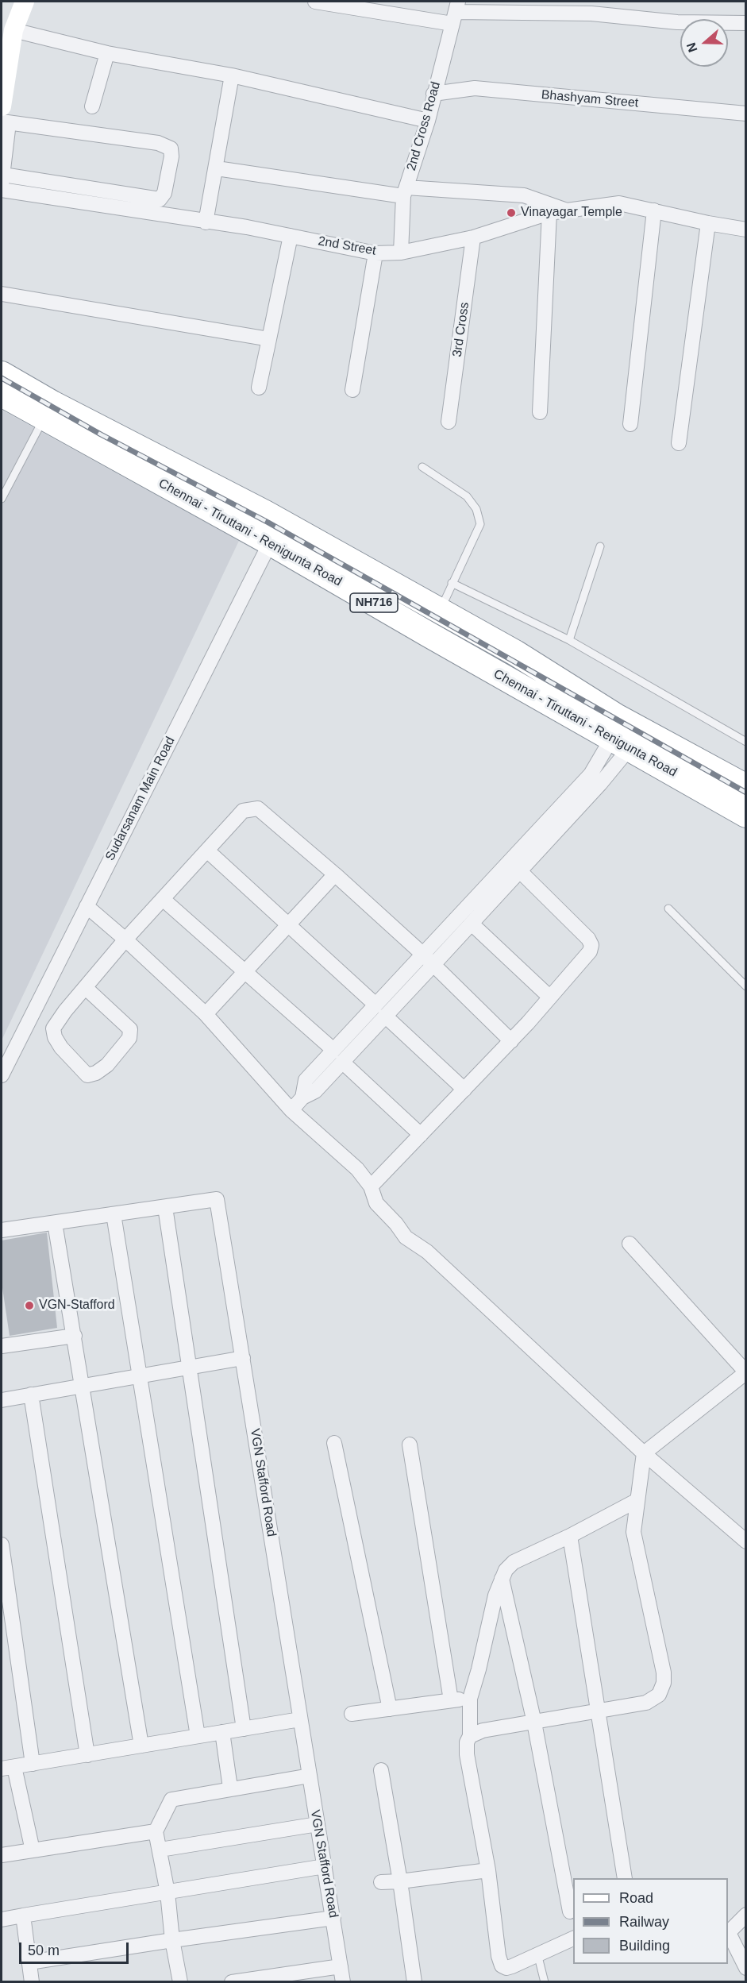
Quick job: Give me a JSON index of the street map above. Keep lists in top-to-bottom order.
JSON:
{
  "streets": {
    "highway": ["Chennai - Tiruttani - Renigunta Road", "NH716"],
    "street": [
      "Bhashyam Street",
      "2nd Cross Road",
      "2nd Street",
      "3rd Cross",
      "Sudarsanam Main Road",
      "VGN Stafford Road"
    ]
  },
  "crossings": [
    ["Bhashyam Street", "2nd Cross Road"],
    ["2nd Cross Road", "2nd Street"],
    ["2nd Street", "3rd Cross"],
    ["Chennai - Tiruttani - Renigunta Road", "Sudarsanam Main Road"]
  ],
  "places": ["Vinayagar Temple", "VGN-Stafford"],
  "legend": ["Road", "Railway", "Building"],
  "scale_bar": "50 m",
  "north": "left"
}
